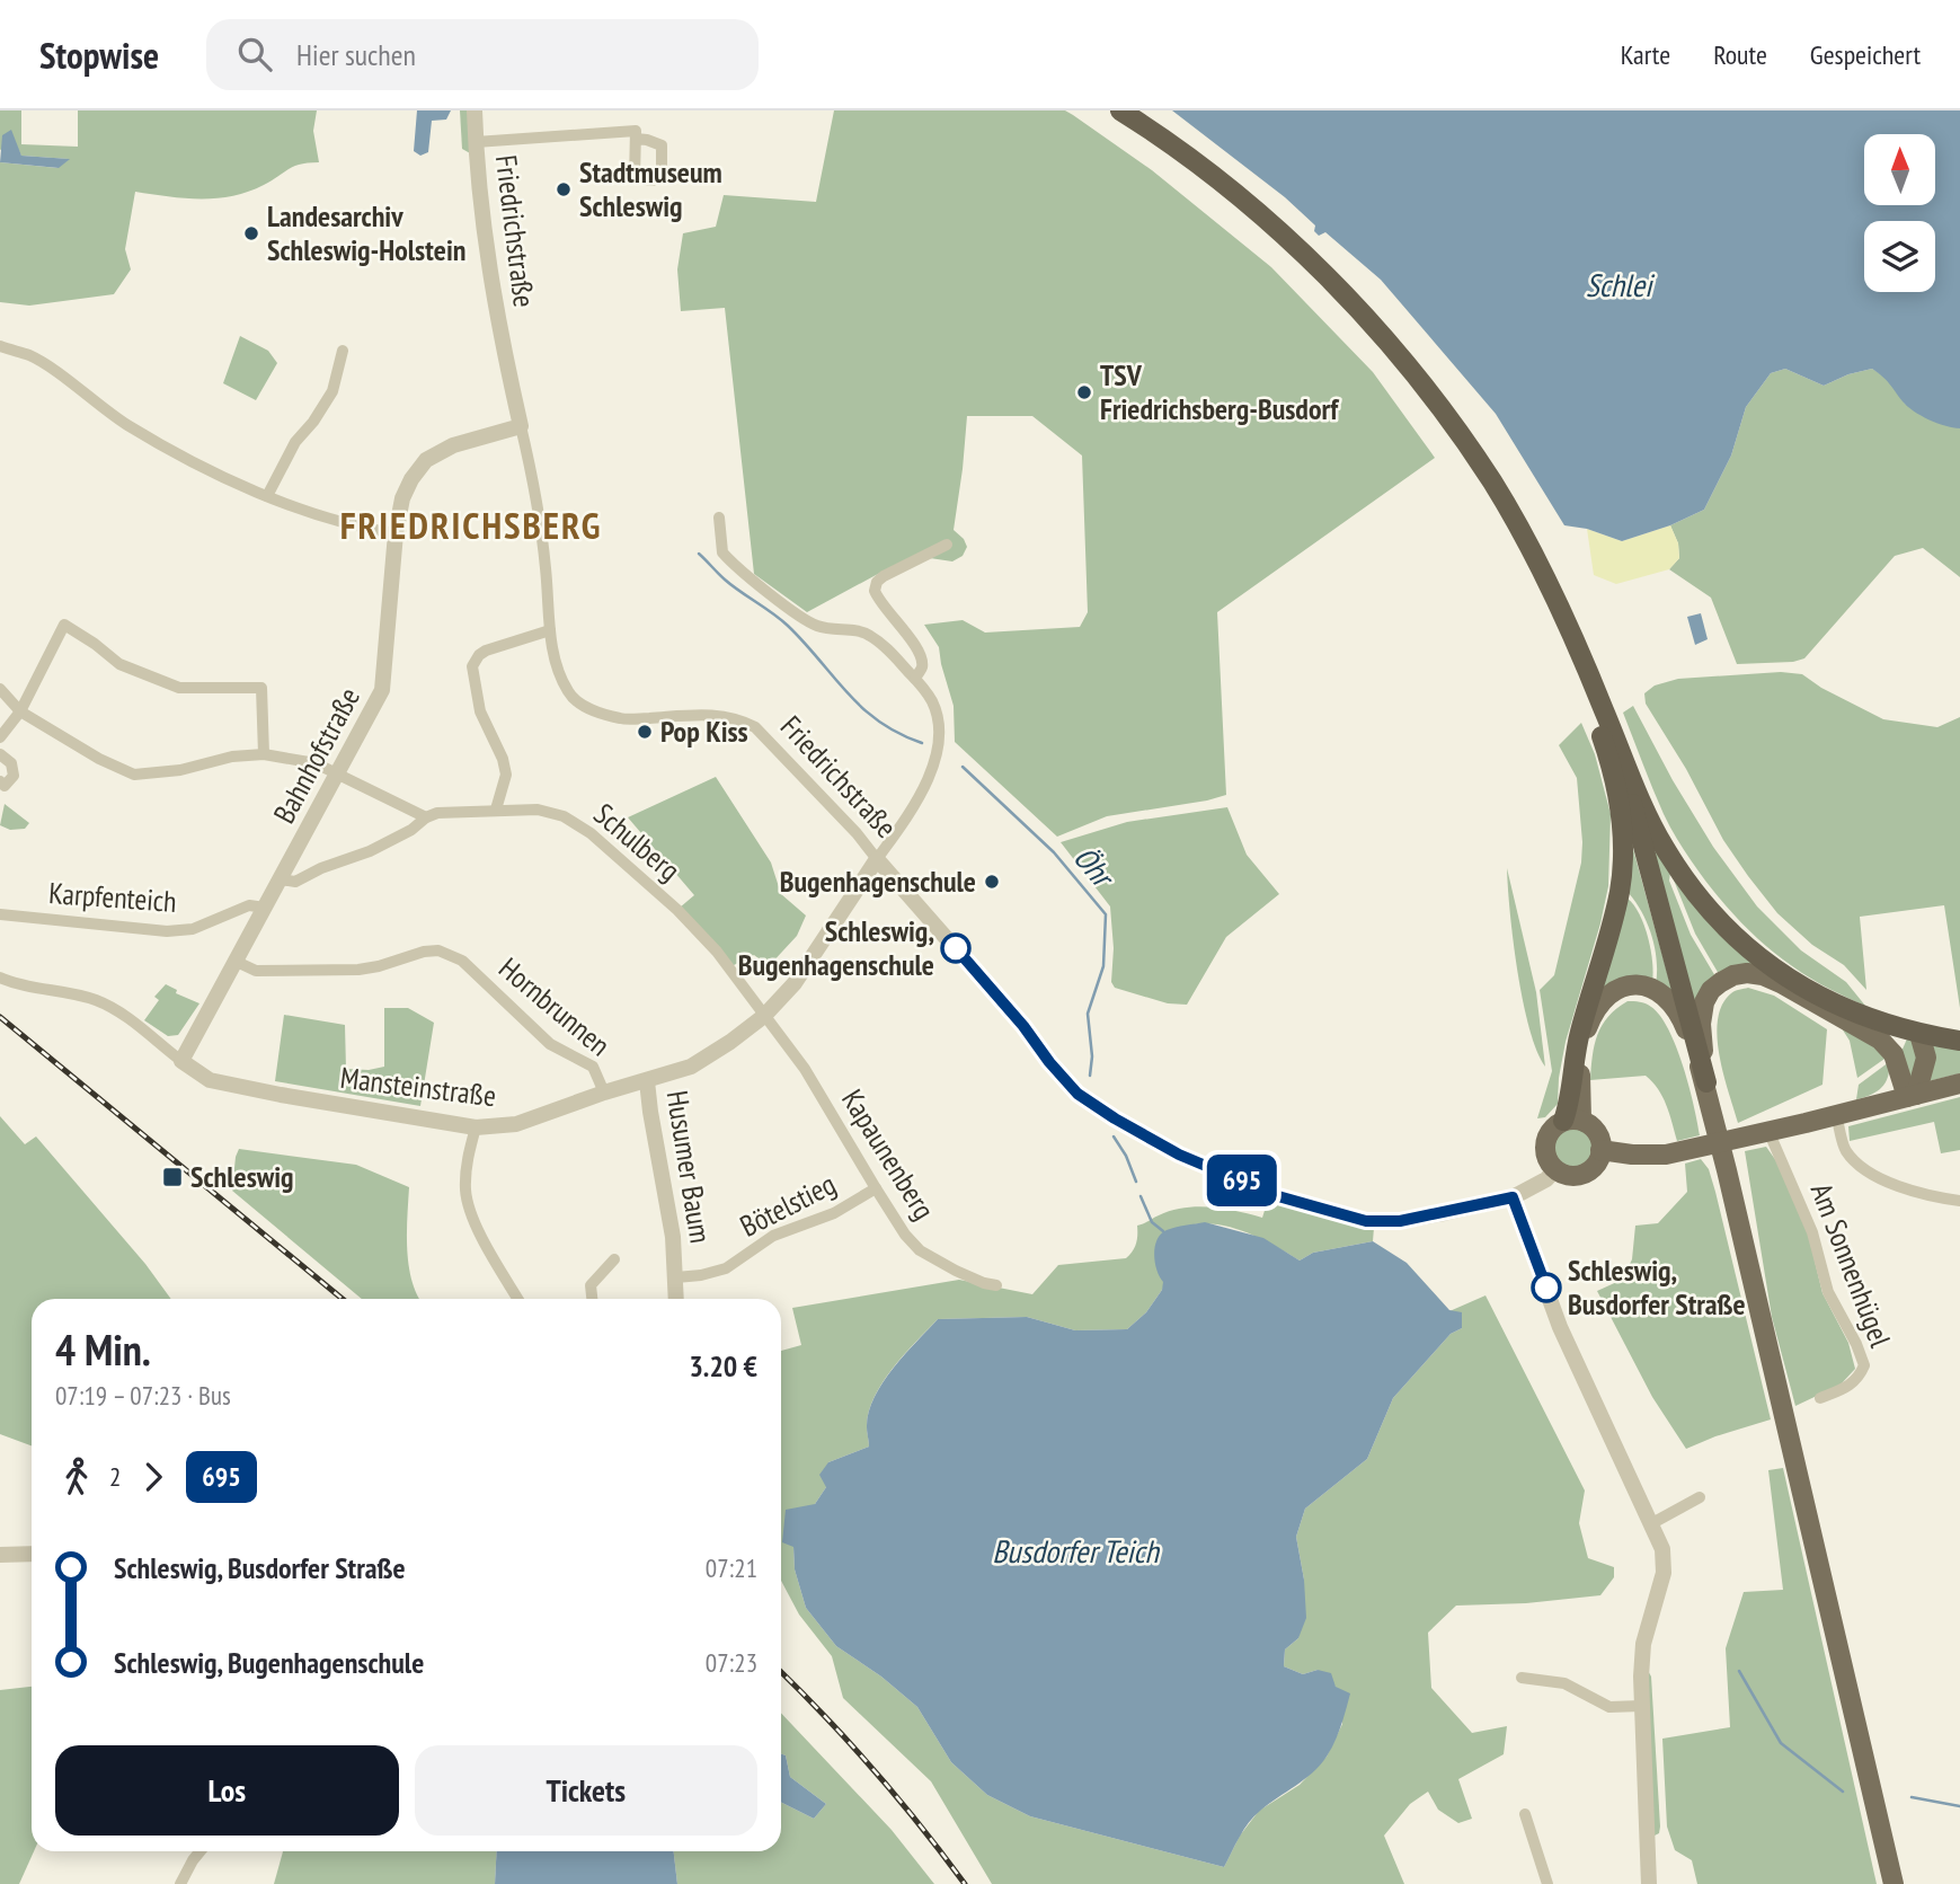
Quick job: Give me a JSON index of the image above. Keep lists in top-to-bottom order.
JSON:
{
  "streets": {
    "street": [
      "Friedrichstraße",
      "Bahnhofstraße",
      "Schulberg",
      "Karpfenteich",
      "Hornbrunnen",
      "Mansteinstraße",
      "Kapaunenberg",
      "Husumer Baum",
      "Bötelstieg",
      "Am Sonnenhügel"
    ]
  },
  "crossings": [
    ["Friedrichstraße", "Bahnhofstraße"],
    ["Friedrichstraße", "Husumer Baum"],
    ["Bahnhofstraße", "Karpfenteich"],
    ["Bahnhofstraße", "Hornbrunnen"],
    ["Bahnhofstraße", "Mansteinstraße"],
    ["Schulberg", "Kapaunenberg"],
    ["Schulberg", "Husumer Baum"],
    ["Hornbrunnen", "Mansteinstraße"],
    ["Mansteinstraße", "Husumer Baum"],
    ["Kapaunenberg", "Husumer Baum"],
    ["Kapaunenberg", "Bötelstieg"],
    ["Husumer Baum", "Bötelstieg"]
  ],
  "districts": ["FRIEDRICHSBERG"],
  "water": ["Schlei", "Öhr", "Busdorfer Teich"],
  "places": {
    "other": [
      "Stadtmuseum Schleswig",
      "Landesarchiv Schleswig-Holstein",
      "TSV Friedrichsberg-Busdorf",
      "Pop Kiss",
      "Bugenhagenschule",
      "Schleswig, Bugenhagenschule",
      "Schleswig, Busdorfer Straße"
    ],
    "transit": ["Schleswig"]
  },
  "lines": ["bus line 695"],
  "north": "top",
  "page": {
    "header": "Stopwise",
    "search": "Hier suchen",
    "nav": ["Karte", "Route", "Gespeichert"],
    "on_map": "695",
    "heading": ["4 Min.", "07:19 – 07:23 · Bus", "3.20 €"],
    "legs": ["2", "695"],
    "list": [
      {
        "name": "Schleswig, Busdorfer Straße",
        "value": "07:21"
      },
      {
        "name": "Schleswig, Bugenhagenschule",
        "value": "07:23"
      }
    ],
    "buttons": ["Los", "Tickets"]
  }
}
